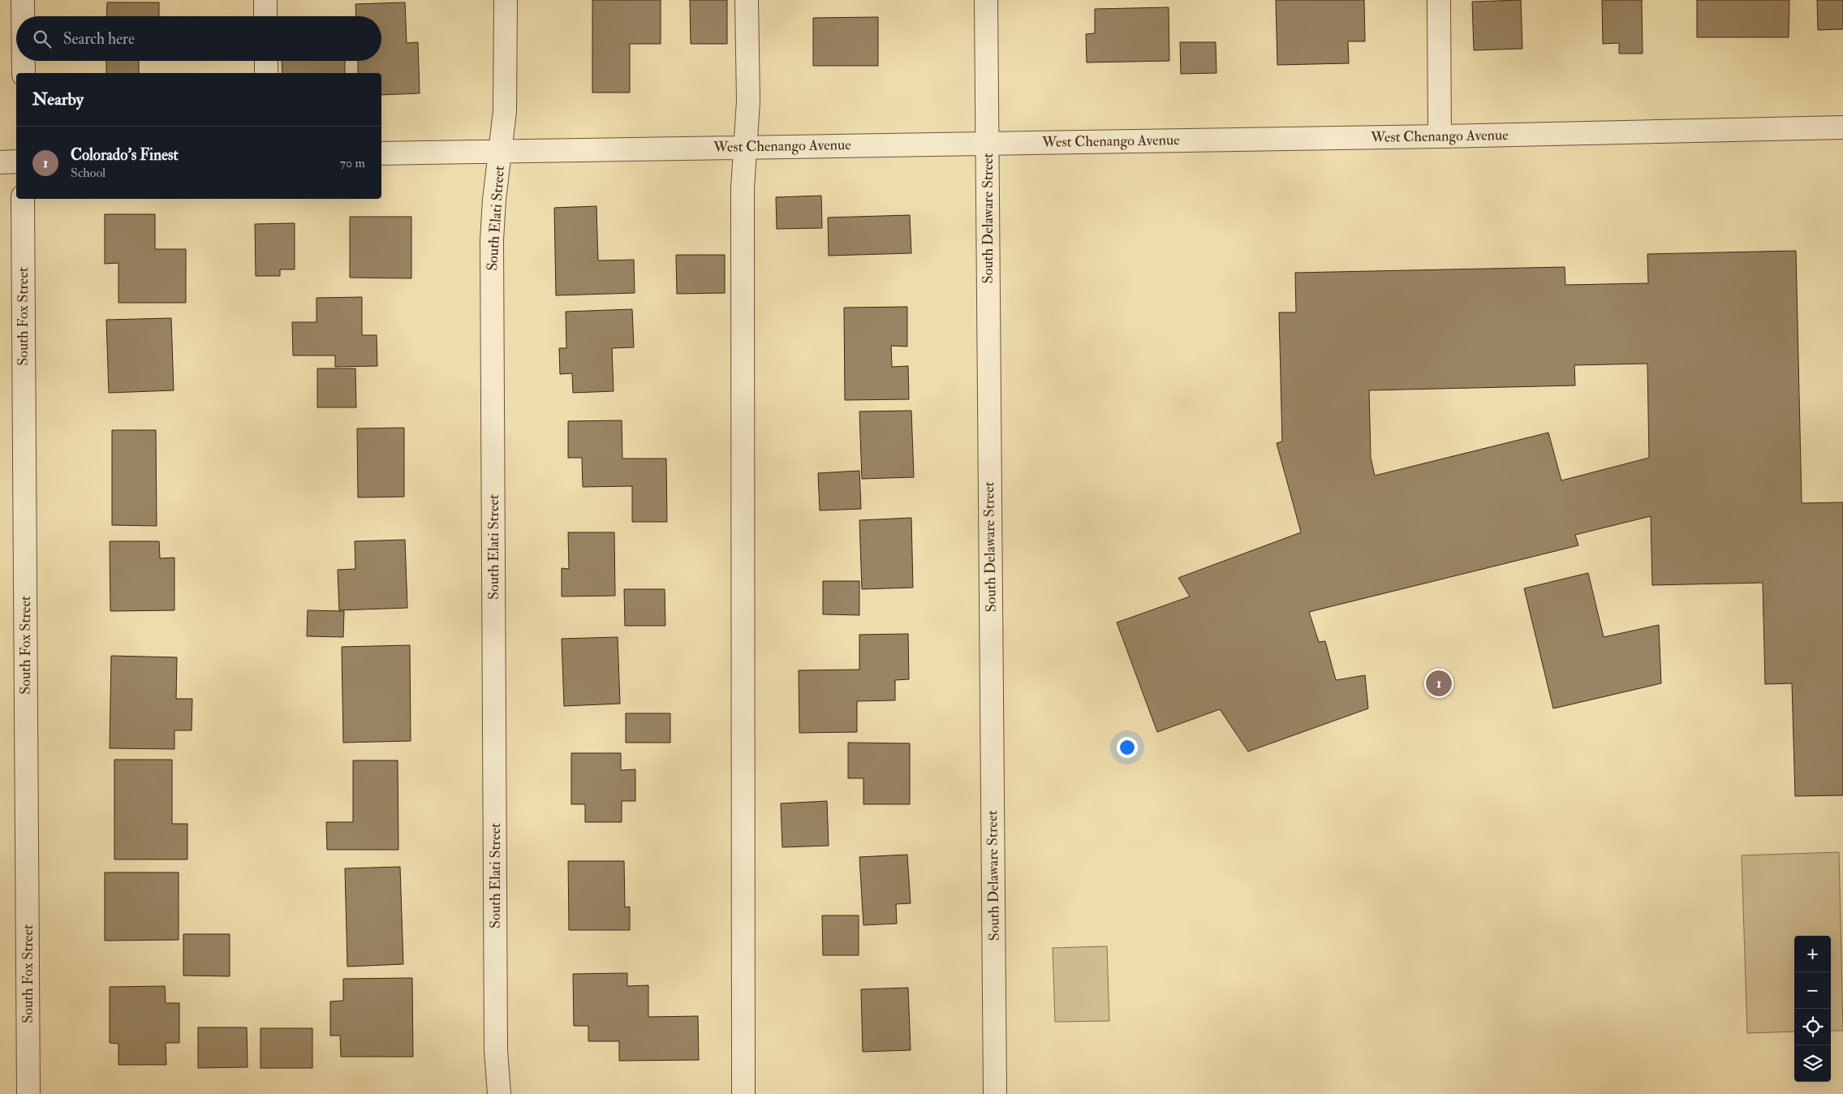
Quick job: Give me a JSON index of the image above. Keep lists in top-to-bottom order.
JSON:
{
  "streets": {
    "street": [
      "West Chenango Avenue",
      "South Elati Street",
      "South Delaware Street",
      "South Fox Street"
    ]
  },
  "crossings": [
    ["West Chenango Avenue", "South Elati Street"],
    ["West Chenango Avenue", "South Delaware Street"]
  ],
  "page": {
    "search": "Search here",
    "heading": "Nearby",
    "list": [
      {
        "mark": "1",
        "name": "Colorado's Finest",
        "note": "School",
        "value": "70 m"
      }
    ],
    "pins": "1",
    "map_buttons": ["+", "−"]
  }
}
